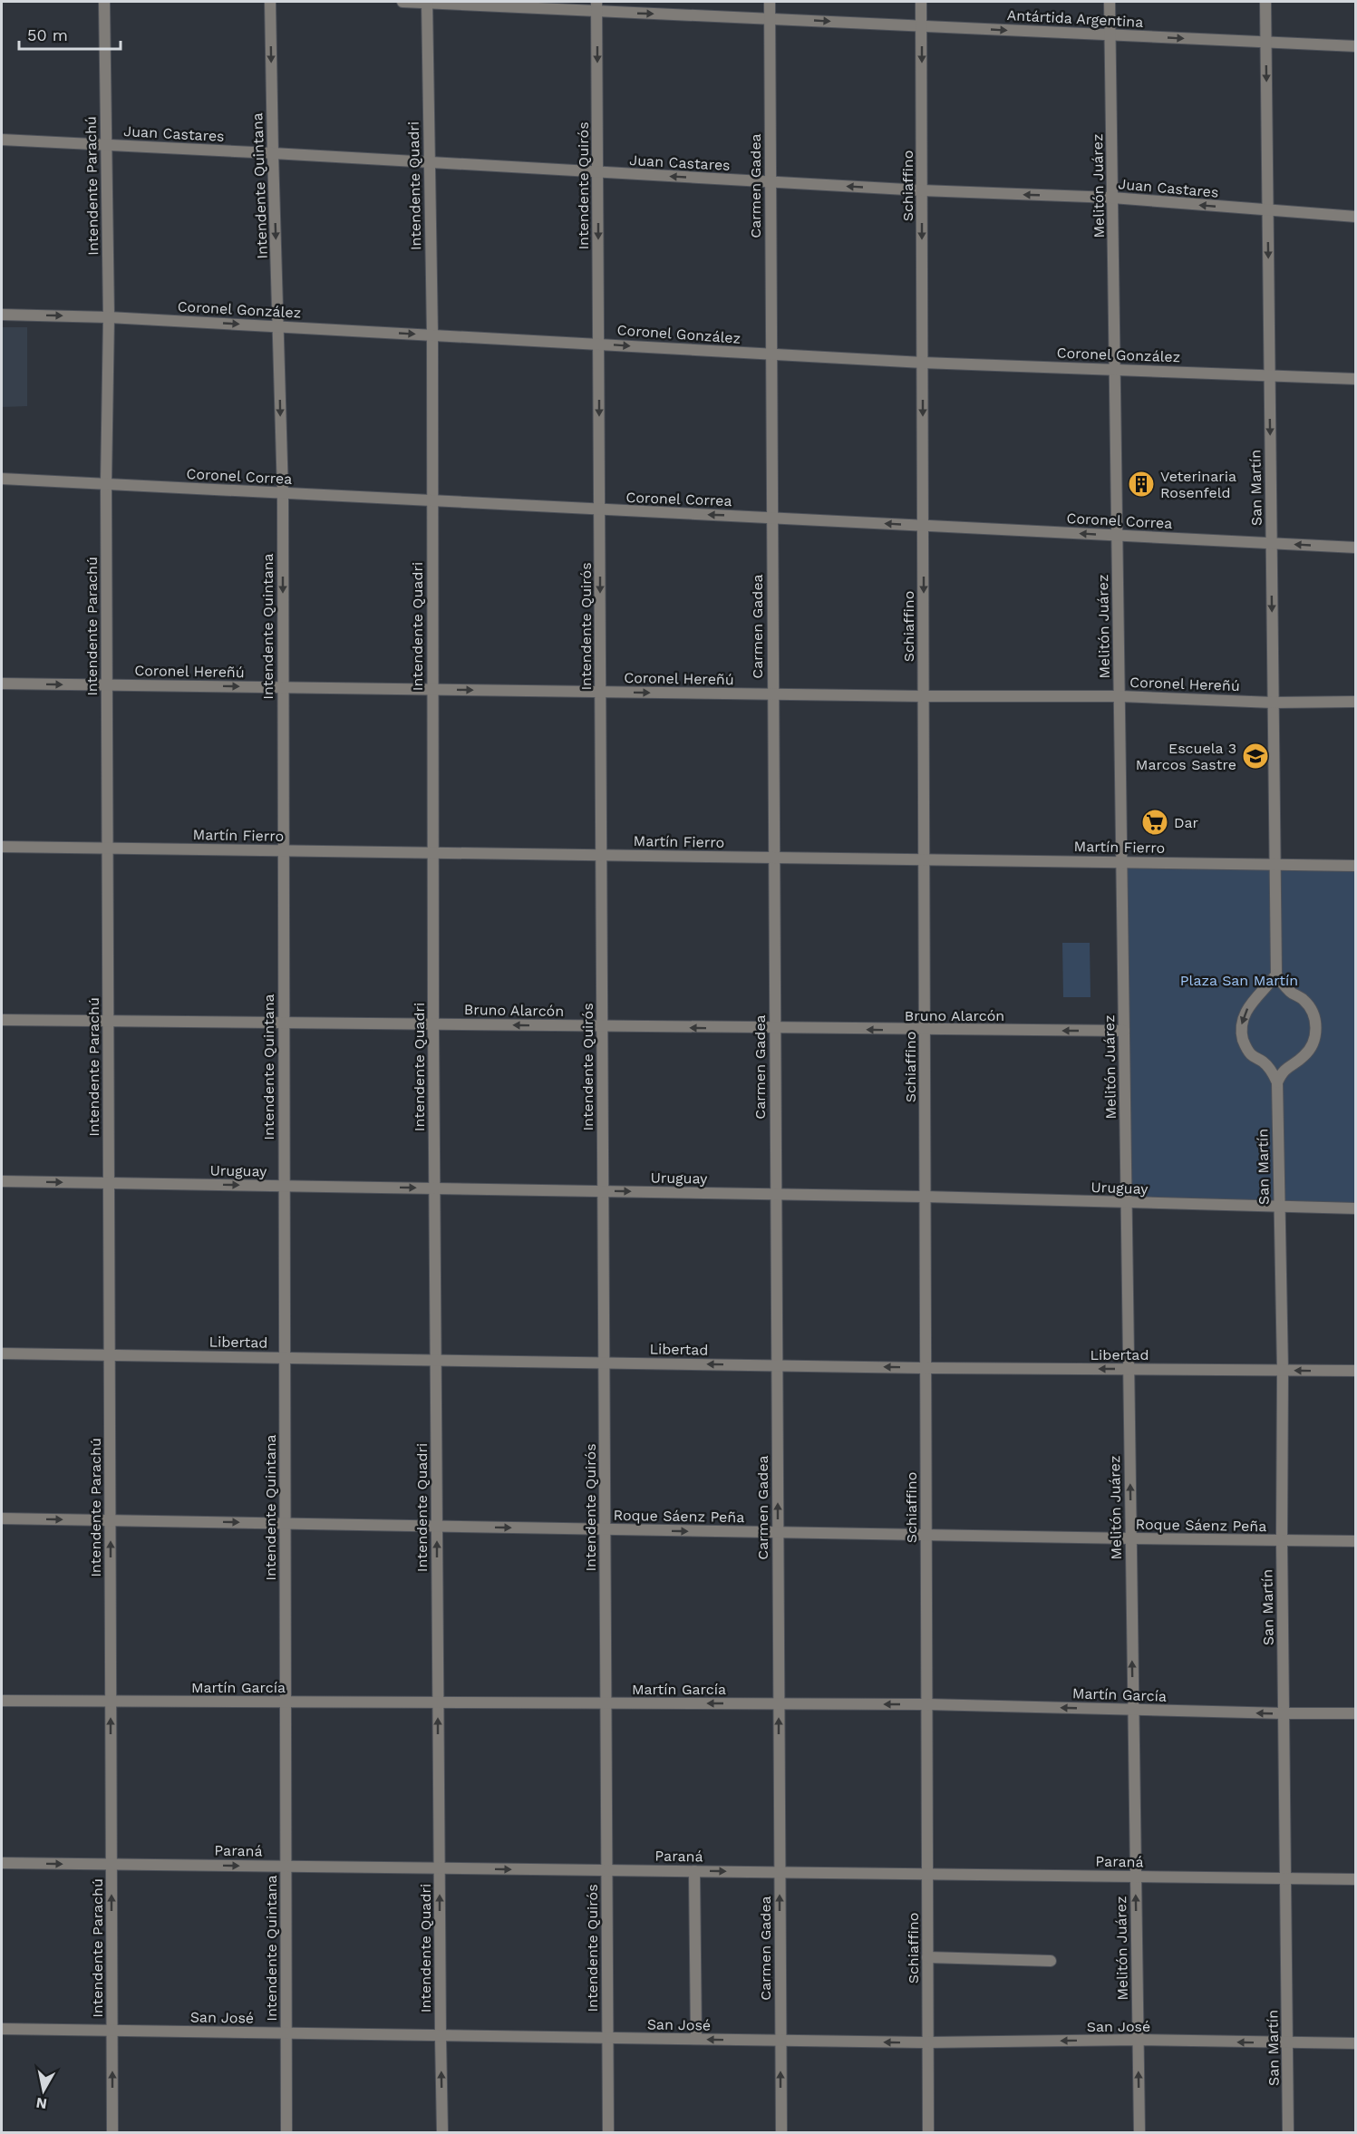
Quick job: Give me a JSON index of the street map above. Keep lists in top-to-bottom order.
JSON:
{
  "streets": {
    "street": [
      "Antártida Argentina",
      "Juan Castares",
      "Intendente Parachú",
      "Intendente Quintana",
      "Intendente Quadri",
      "Intendente Quirós",
      "Carmen Gadea",
      "Schiaffino",
      "Melitón Juárez",
      "Coronel González",
      "Coronel Correa",
      "San Martín",
      "Coronel Hereñú",
      "Martín Fierro",
      "Bruno Alarcón",
      "Uruguay",
      "Libertad",
      "Roque Sáenz Peña",
      "Martín García",
      "Paraná",
      "San José"
    ]
  },
  "crossings": [
    ["Antártida Argentina", "Intendente Quadri"],
    ["Antártida Argentina", "Intendente Quirós"],
    ["Antártida Argentina", "Carmen Gadea"],
    ["Antártida Argentina", "Schiaffino"],
    ["Antártida Argentina", "Melitón Juárez"],
    ["Antártida Argentina", "San Martín"],
    ["Juan Castares", "Intendente Parachú"],
    ["Juan Castares", "Intendente Quintana"],
    ["Juan Castares", "Intendente Quadri"],
    ["Juan Castares", "Intendente Quirós"],
    ["Juan Castares", "Carmen Gadea"],
    ["Juan Castares", "Schiaffino"],
    ["Juan Castares", "Melitón Juárez"],
    ["Juan Castares", "San Martín"],
    ["Intendente Parachú", "Coronel González"],
    ["Intendente Parachú", "Coronel Correa"],
    ["Intendente Parachú", "Coronel Hereñú"],
    ["Intendente Parachú", "Martín Fierro"],
    ["Intendente Parachú", "Bruno Alarcón"],
    ["Intendente Parachú", "Uruguay"],
    ["Intendente Parachú", "Libertad"],
    ["Intendente Parachú", "Roque Sáenz Peña"],
    ["Intendente Parachú", "Martín García"],
    ["Intendente Parachú", "Paraná"],
    ["Intendente Parachú", "San José"],
    ["Intendente Quintana", "Coronel González"],
    ["Intendente Quintana", "Coronel Correa"],
    ["Intendente Quintana", "Coronel Hereñú"],
    ["Intendente Quintana", "Martín Fierro"],
    ["Intendente Quintana", "Bruno Alarcón"],
    ["Intendente Quintana", "Uruguay"],
    ["Intendente Quintana", "Libertad"],
    ["Intendente Quintana", "Roque Sáenz Peña"],
    ["Intendente Quintana", "Martín García"],
    ["Intendente Quintana", "Paraná"],
    ["Intendente Quintana", "San José"],
    ["Intendente Quadri", "Coronel González"],
    ["Intendente Quadri", "Coronel Correa"],
    ["Intendente Quadri", "Coronel Hereñú"],
    ["Intendente Quadri", "Martín Fierro"],
    ["Intendente Quadri", "Bruno Alarcón"],
    ["Intendente Quadri", "Uruguay"],
    ["Intendente Quadri", "Libertad"],
    ["Intendente Quadri", "Roque Sáenz Peña"],
    ["Intendente Quadri", "Martín García"],
    ["Intendente Quadri", "Paraná"],
    ["Intendente Quadri", "San José"],
    ["Intendente Quirós", "Coronel González"],
    ["Intendente Quirós", "Coronel Correa"],
    ["Intendente Quirós", "Coronel Hereñú"],
    ["Intendente Quirós", "Martín Fierro"],
    ["Intendente Quirós", "Bruno Alarcón"],
    ["Intendente Quirós", "Uruguay"],
    ["Intendente Quirós", "Libertad"],
    ["Intendente Quirós", "Roque Sáenz Peña"],
    ["Intendente Quirós", "Martín García"],
    ["Intendente Quirós", "Paraná"],
    ["Intendente Quirós", "San José"],
    ["Carmen Gadea", "Coronel González"],
    ["Carmen Gadea", "Coronel Correa"],
    ["Carmen Gadea", "Coronel Hereñú"],
    ["Carmen Gadea", "Martín Fierro"],
    ["Carmen Gadea", "Bruno Alarcón"],
    ["Carmen Gadea", "Uruguay"],
    ["Carmen Gadea", "Libertad"],
    ["Carmen Gadea", "Roque Sáenz Peña"],
    ["Carmen Gadea", "Martín García"],
    ["Carmen Gadea", "Paraná"],
    ["Carmen Gadea", "San José"],
    ["Schiaffino", "Coronel González"],
    ["Schiaffino", "Coronel Correa"],
    ["Schiaffino", "Coronel Hereñú"],
    ["Schiaffino", "Martín Fierro"],
    ["Schiaffino", "Bruno Alarcón"],
    ["Schiaffino", "Uruguay"],
    ["Schiaffino", "Libertad"],
    ["Schiaffino", "Roque Sáenz Peña"],
    ["Schiaffino", "Martín García"],
    ["Schiaffino", "Paraná"],
    ["Schiaffino", "San José"],
    ["Melitón Juárez", "Coronel González"],
    ["Melitón Juárez", "Coronel Correa"],
    ["Melitón Juárez", "Coronel Hereñú"],
    ["Melitón Juárez", "Martín Fierro"],
    ["Melitón Juárez", "Bruno Alarcón"],
    ["Melitón Juárez", "Uruguay"],
    ["Melitón Juárez", "Libertad"],
    ["Melitón Juárez", "Roque Sáenz Peña"],
    ["Melitón Juárez", "Martín García"],
    ["Melitón Juárez", "Paraná"],
    ["Melitón Juárez", "San José"],
    ["Coronel González", "San Martín"],
    ["Coronel Correa", "San Martín"],
    ["San Martín", "Coronel Hereñú"],
    ["San Martín", "Martín Fierro"],
    ["San Martín", "Uruguay"],
    ["San Martín", "Libertad"],
    ["San Martín", "Roque Sáenz Peña"],
    ["San Martín", "Martín García"],
    ["San Martín", "Paraná"],
    ["San Martín", "San José"]
  ],
  "one_way": [
    "Antártida Argentina",
    "Juan Castares",
    "Coronel González",
    "Coronel Correa",
    "Coronel Hereñú",
    "Bruno Alarcón",
    "Uruguay",
    "Libertad",
    "Roque Sáenz Peña",
    "Martín García",
    "Paraná",
    "San José"
  ],
  "parks": ["Plaza San Martín"],
  "places": {
    "building": ["Veterinaria Rosenfeld"],
    "school or university": ["Escuela 3 Marcos Sastre"],
    "supermarket": ["Dar"]
  },
  "scale_bar": "50 m",
  "north": "bottom"
}
